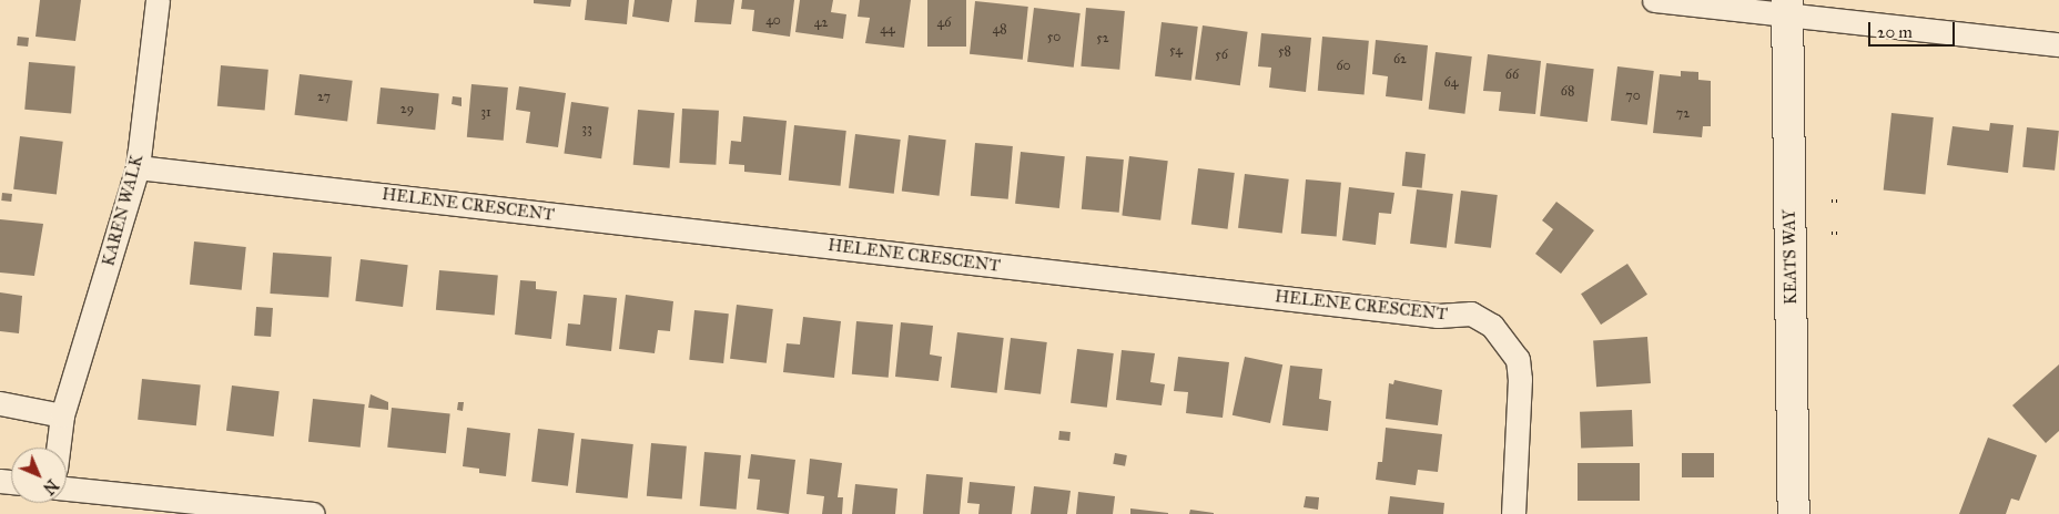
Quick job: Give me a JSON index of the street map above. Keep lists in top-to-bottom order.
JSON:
{
  "streets": {
    "street": ["HELENE CRESCENT", "KAREN WALK", "KEATS WAY"]
  },
  "crossings": [
    ["HELENE CRESCENT", "KAREN WALK"]
  ],
  "house_numbers": [
    "40",
    "42",
    "46",
    "44",
    "48",
    "50",
    "52",
    "54",
    "58",
    "56",
    "62",
    "60",
    "66",
    "64",
    "68",
    "70",
    "27",
    "29",
    "31",
    "72",
    "33"
  ],
  "scale_bar": "20 m",
  "north": "bottom right"
}
